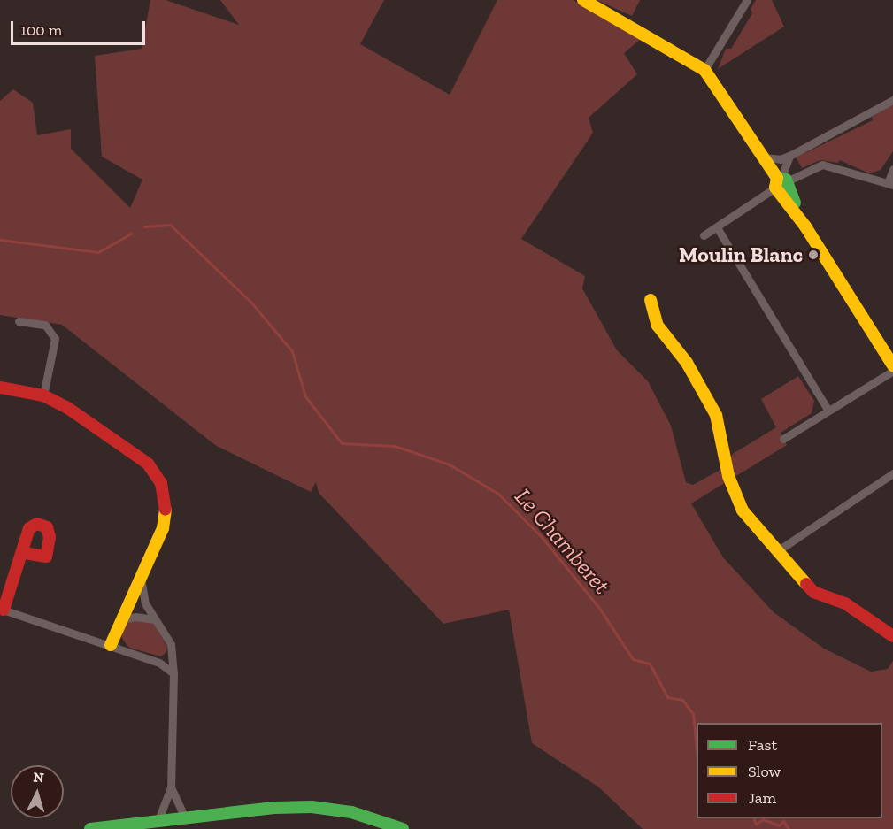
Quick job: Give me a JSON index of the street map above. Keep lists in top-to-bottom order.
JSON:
{
  "water": ["Le Chamberet"],
  "places": ["Moulin Blanc"],
  "legend": ["Fast", "Slow", "Jam"],
  "scale_bar": "100 m",
  "north": "top"
}
